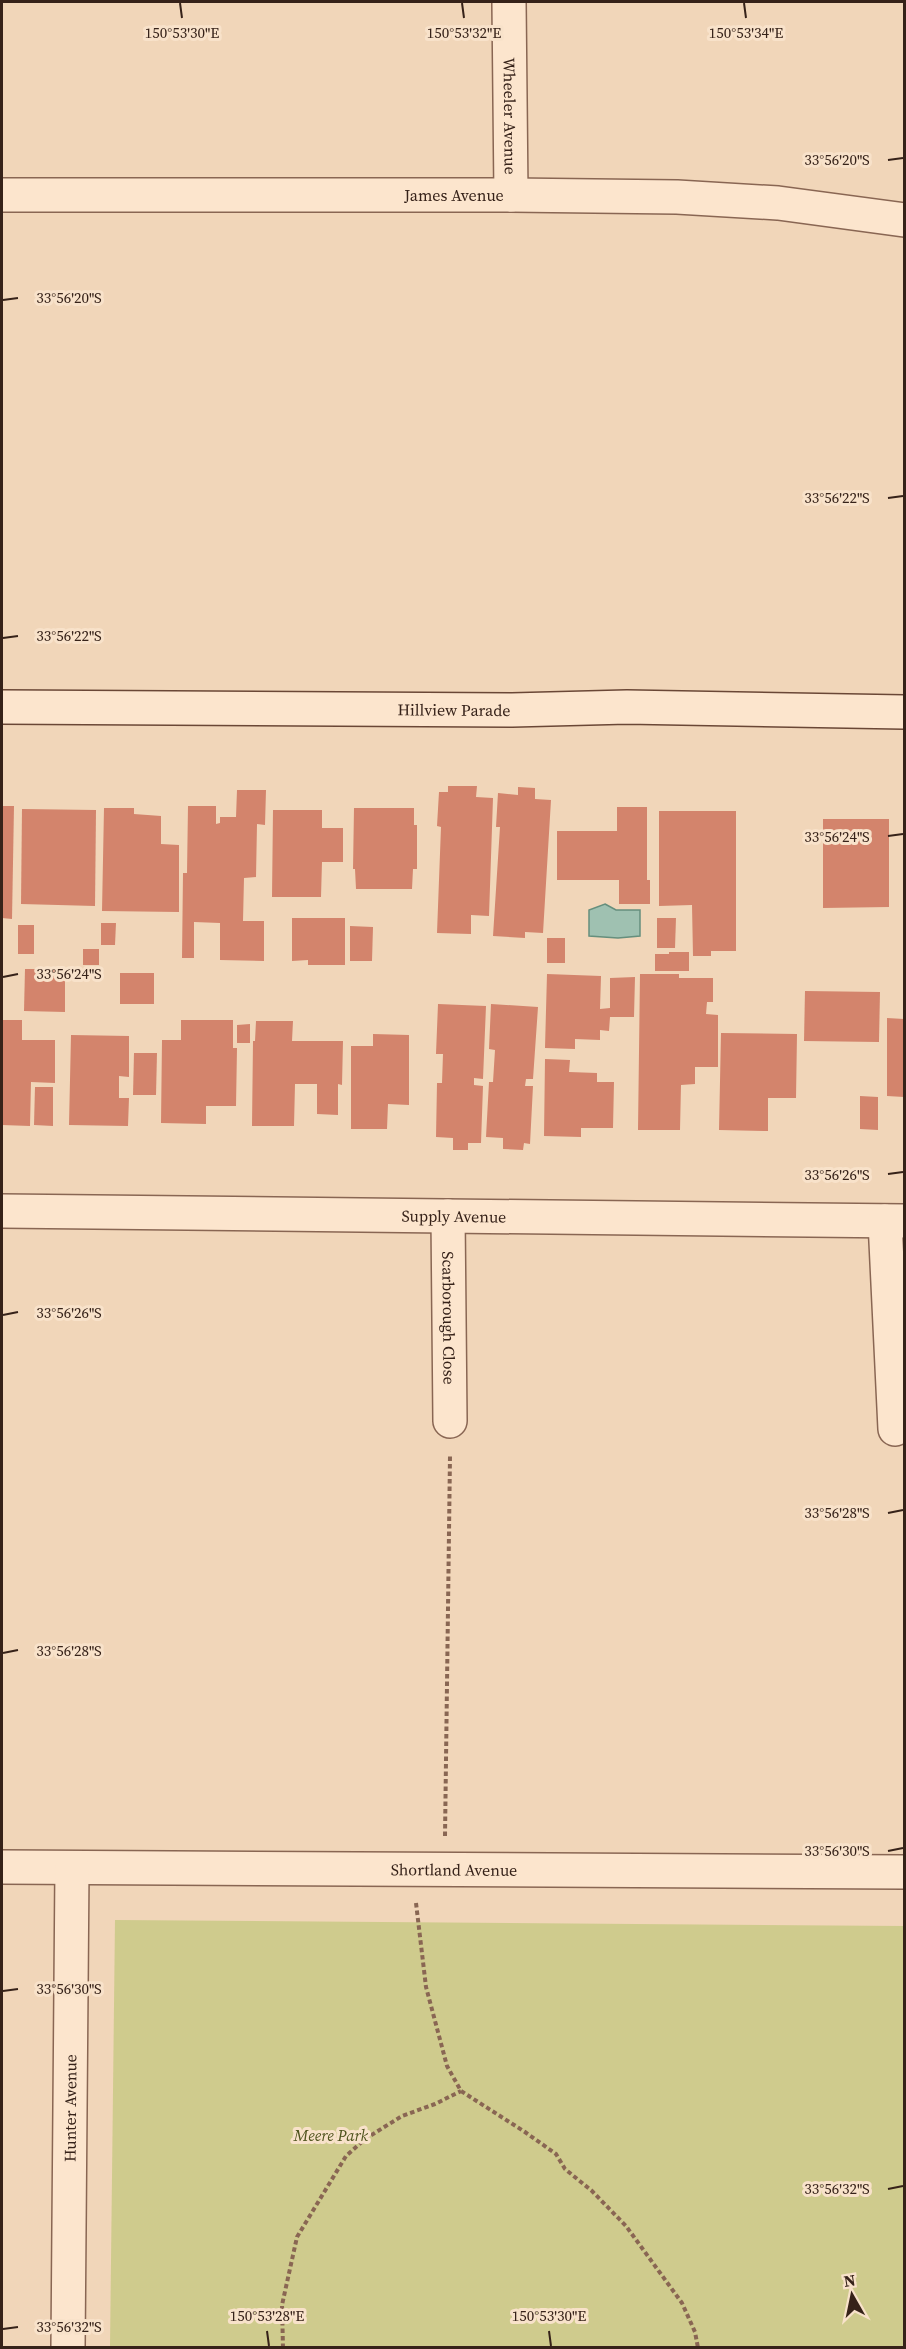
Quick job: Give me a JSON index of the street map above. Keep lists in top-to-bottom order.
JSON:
{
  "streets": {
    "street": [
      "Wheeler Avenue",
      "James Avenue",
      "Hillview Parade",
      "Supply Avenue",
      "Scarborough Close",
      "Shortland Avenue",
      "Hunter Avenue"
    ]
  },
  "crossings": [
    ["Wheeler Avenue", "James Avenue"],
    ["Supply Avenue", "Scarborough Close"],
    ["Shortland Avenue", "Hunter Avenue"]
  ],
  "parks": ["Meere Park"],
  "north": "top",
  "coordinates": [
    "150°53'30\"E",
    "150°53'32\"E",
    "150°53'34\"E",
    "33°56'20\"S",
    "33°56'22\"S",
    "33°56'24\"S",
    "33°56'26\"S",
    "33°56'28\"S",
    "33°56'30\"S",
    "33°56'32\"S",
    "150°53'28\"E"
  ]
}
